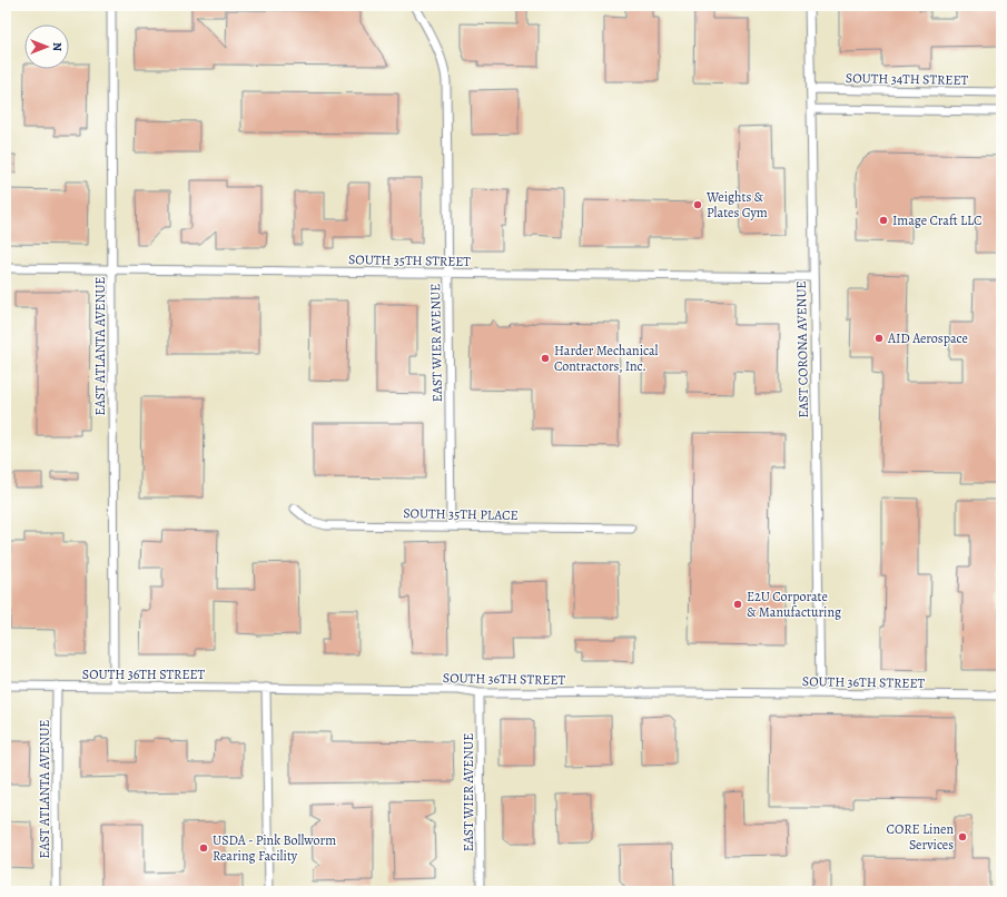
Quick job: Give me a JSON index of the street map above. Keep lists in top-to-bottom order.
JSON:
{
  "streets": {
    "street": [
      "SOUTH 34TH STREET",
      "SOUTH 35TH STREET",
      "EAST WIER AVENUE",
      "EAST ATLANTA AVENUE",
      "EAST CORONA AVENUE",
      "SOUTH 35TH PLACE",
      "SOUTH 36TH STREET"
    ]
  },
  "crossings": [
    ["SOUTH 34TH STREET", "EAST CORONA AVENUE"],
    ["SOUTH 35TH STREET", "EAST WIER AVENUE"],
    ["SOUTH 35TH STREET", "EAST ATLANTA AVENUE"],
    ["SOUTH 35TH STREET", "EAST CORONA AVENUE"],
    ["EAST WIER AVENUE", "SOUTH 35TH PLACE"],
    ["EAST WIER AVENUE", "SOUTH 36TH STREET"],
    ["EAST ATLANTA AVENUE", "SOUTH 36TH STREET"],
    ["EAST CORONA AVENUE", "SOUTH 36TH STREET"]
  ],
  "places": [
    "Weights & Plates Gym",
    "Image Craft LLC",
    "AID Aerospace",
    "Harder Mechanical Contractors, Inc.",
    "E2U Corporate & Manufacturing",
    "CORE Linen Services",
    "USDA - Pink Bollworm Rearing Facility"
  ],
  "north": "right"
}
